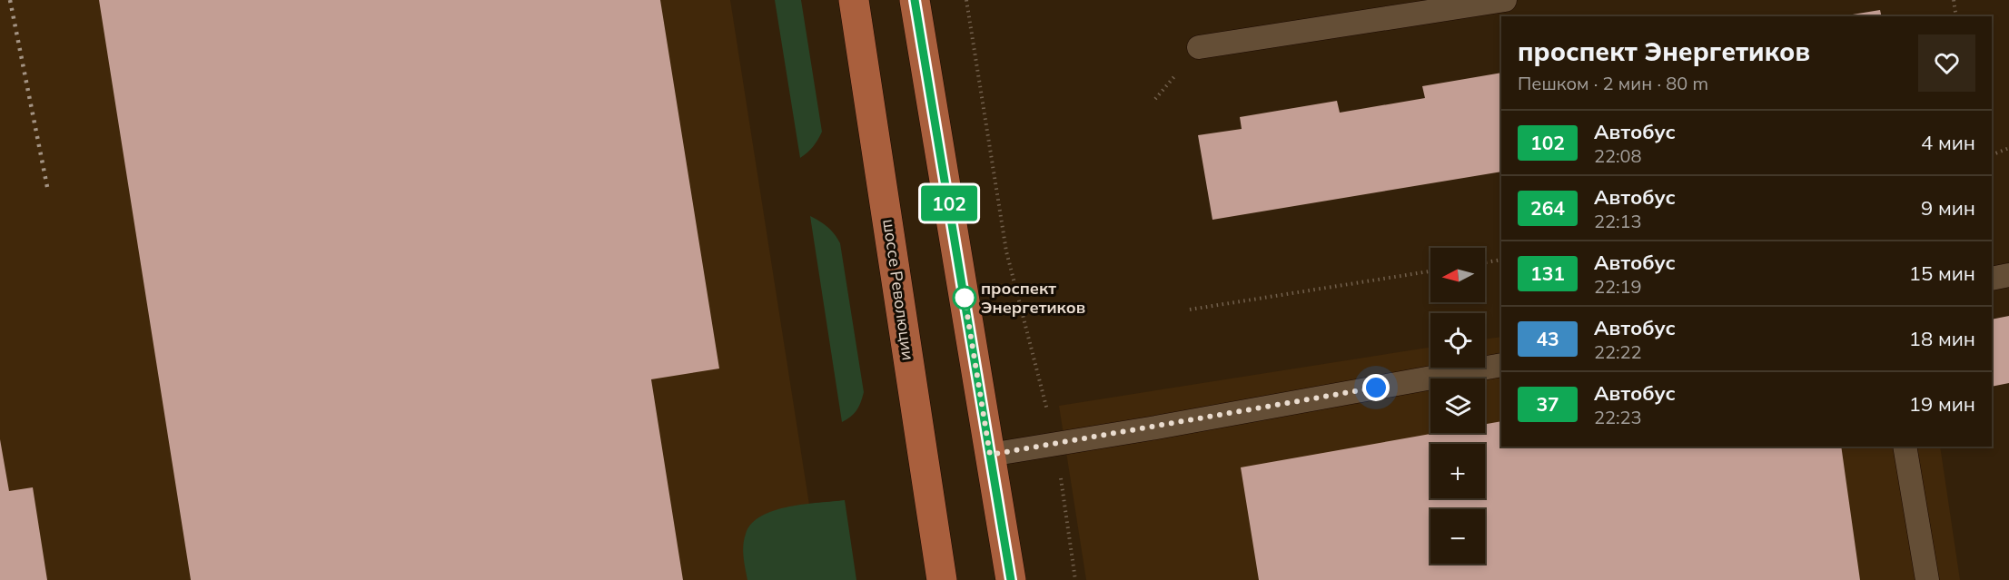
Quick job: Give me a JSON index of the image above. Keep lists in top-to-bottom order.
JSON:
{
  "streets": {
    "main road": ["шоссе Революции"]
  },
  "places": ["проспект Энергетиков"],
  "lines": ["bus line 102"],
  "north": "left",
  "page": {
    "on_map": "102",
    "heading": ["проспект Энергетиков", "Пешком · 2 мин · 80 m"],
    "list": [
      {
        "mark": "102",
        "name": "Автобус",
        "note": "22:08",
        "value": "4 мин"
      },
      {
        "mark": "264",
        "name": "Автобус",
        "note": "22:13",
        "value": "9 мин"
      },
      {
        "mark": "131",
        "name": "Автобус",
        "note": "22:19",
        "value": "15 мин"
      },
      {
        "mark": "43",
        "name": "Автобус",
        "note": "22:22",
        "value": "18 мин"
      },
      {
        "mark": "37",
        "name": "Автобус",
        "note": "22:23",
        "value": "19 мин"
      }
    ],
    "map_buttons": ["+", "−"]
  }
}
